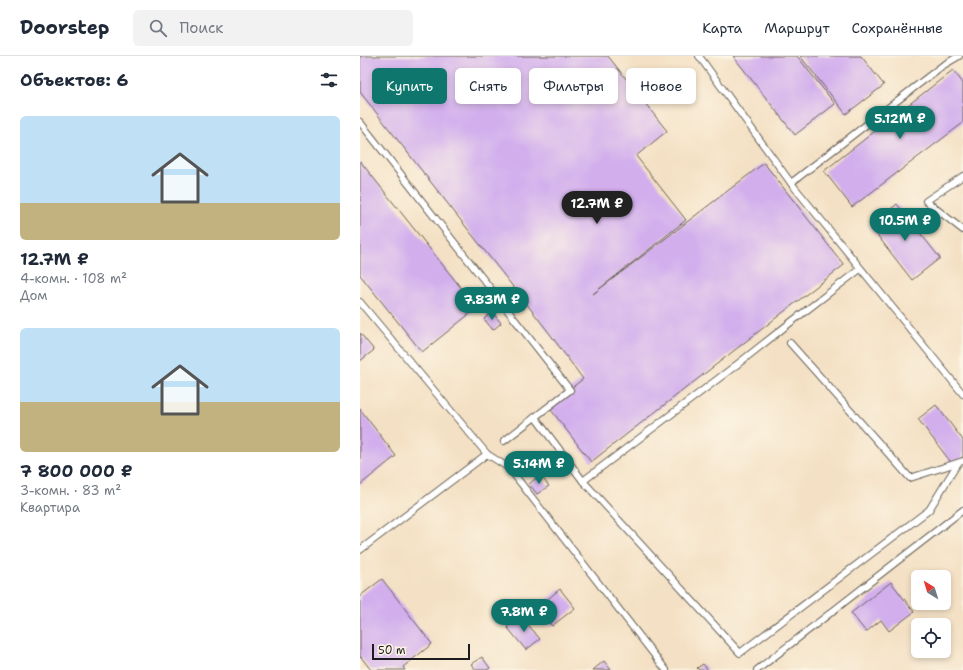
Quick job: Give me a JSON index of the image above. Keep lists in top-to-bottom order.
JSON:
{
  "scale_bar": "50 m",
  "north": "top left",
  "page": {
    "header": "Doorstep",
    "search": "Поиск",
    "nav": ["Карта", "Маршрут", "Сохранённые"],
    "heading": "Объектов: 6",
    "chip": [
      "Купить",
      "Снять",
      "Фильтры",
      "Новое"
    ],
    "list": [
      {
        "name": "12.7M ₽",
        "note": "4-комн. · 108 m² · Дом"
      },
      {
        "name": "7 800 000 ₽",
        "note": "3-комн. · 83 m² · Квартира"
      }
    ],
    "price": [
      "5.12M ₽",
      "12.7M ₽",
      "10.5M ₽",
      "7.83M ₽",
      "5.14M ₽",
      "7.8M ₽"
    ],
    "scale": "50 m"
  }
}
